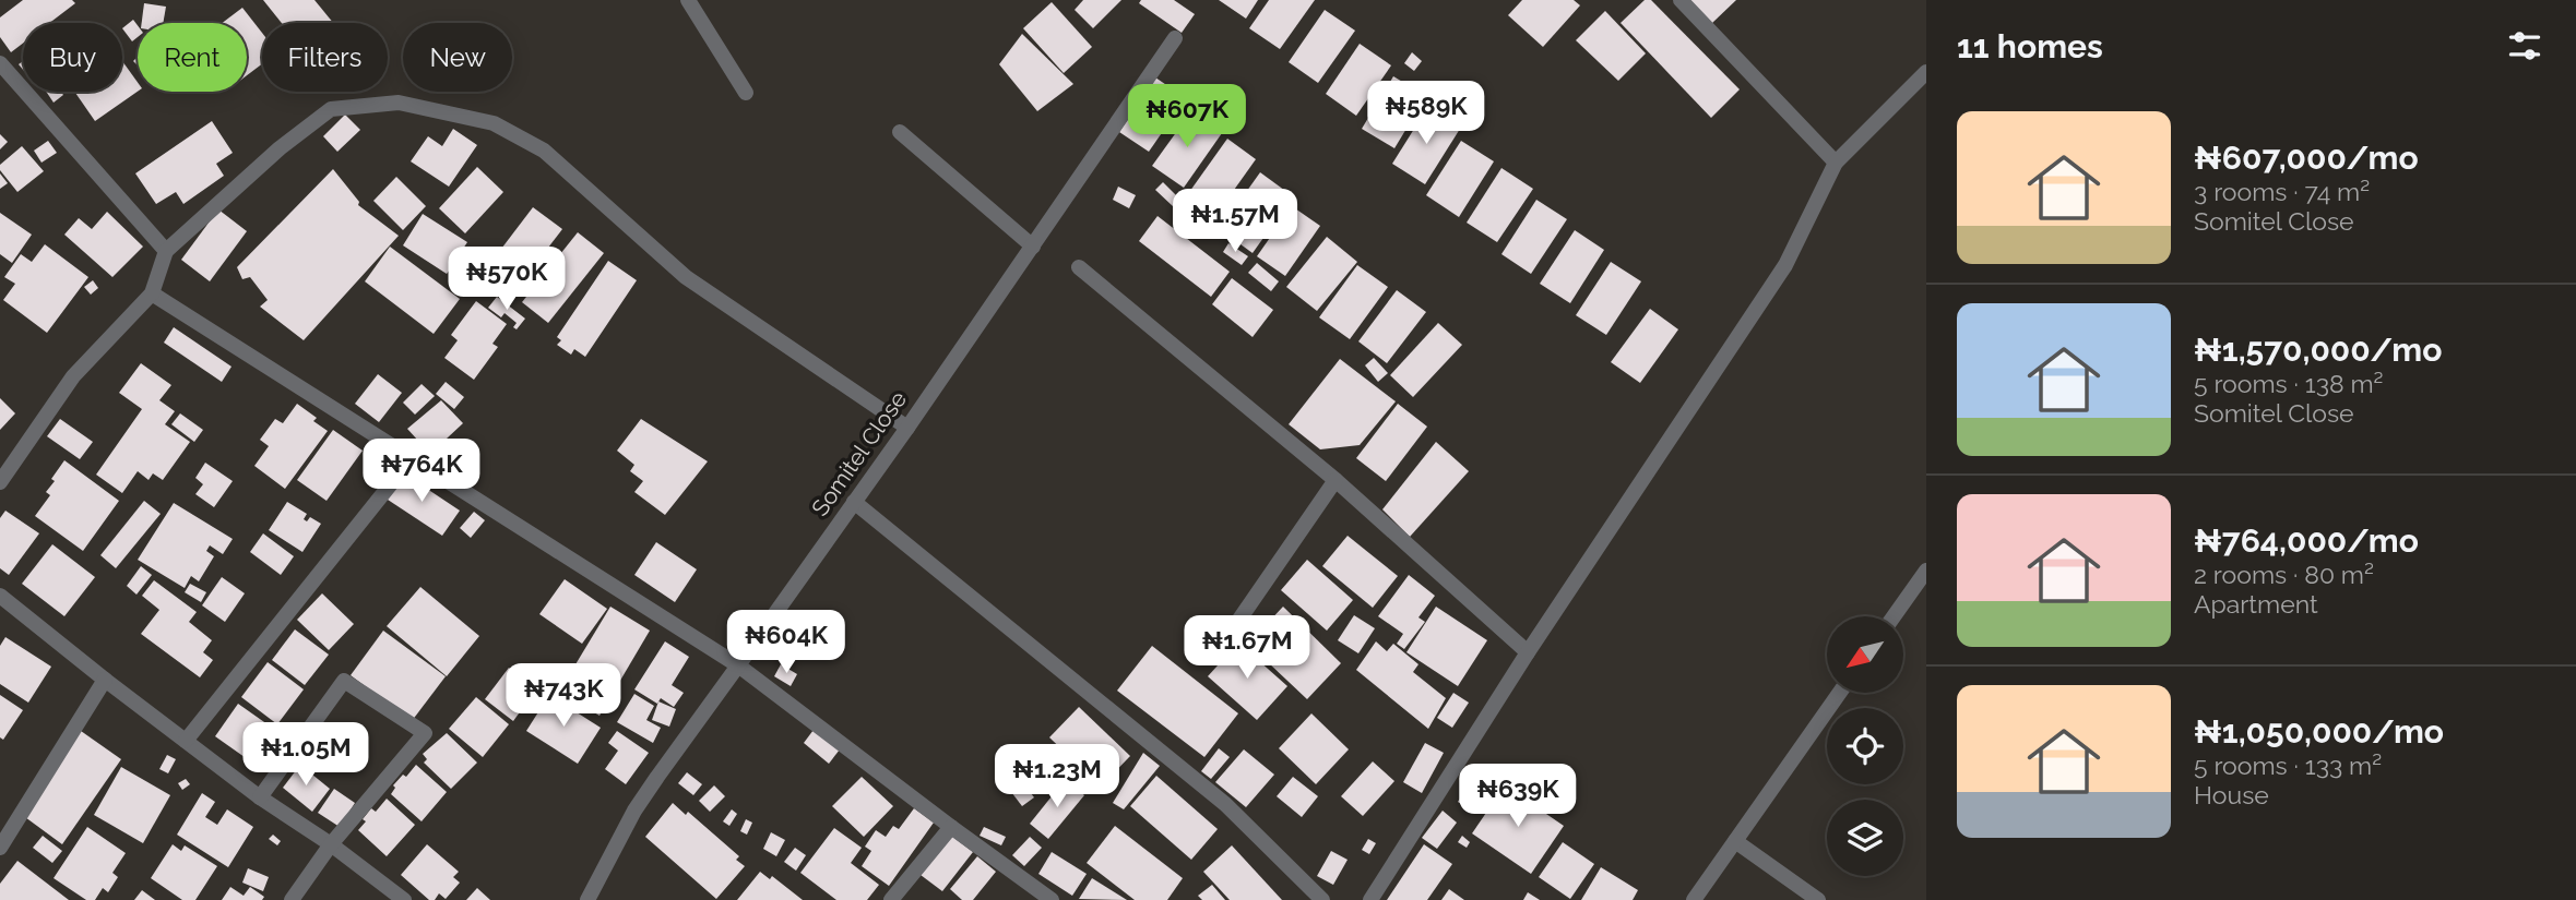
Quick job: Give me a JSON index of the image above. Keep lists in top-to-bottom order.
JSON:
{
  "streets": {
    "street": ["Somitel Close"]
  },
  "north": "bottom left",
  "page": {
    "heading": "11 homes",
    "chip": [
      "Buy",
      "Rent",
      "Filters",
      "New"
    ],
    "price": [
      "₦589K",
      "₦607K",
      "₦1.57M",
      "₦570K",
      "₦764K",
      "₦604K",
      "₦1.67M",
      "₦743K",
      "₦1.05M",
      "₦1.23M",
      "₦639K"
    ],
    "list": [
      {
        "name": "₦607,000/mo",
        "note": "3 rooms · 74 m² · Somitel Close"
      },
      {
        "name": "₦1,570,000/mo",
        "note": "5 rooms · 138 m² · Somitel Close"
      },
      {
        "name": "₦764,000/mo",
        "note": "2 rooms · 80 m² · Apartment"
      },
      {
        "name": "₦1,050,000/mo",
        "note": "5 rooms · 133 m² · House"
      }
    ]
  }
}
